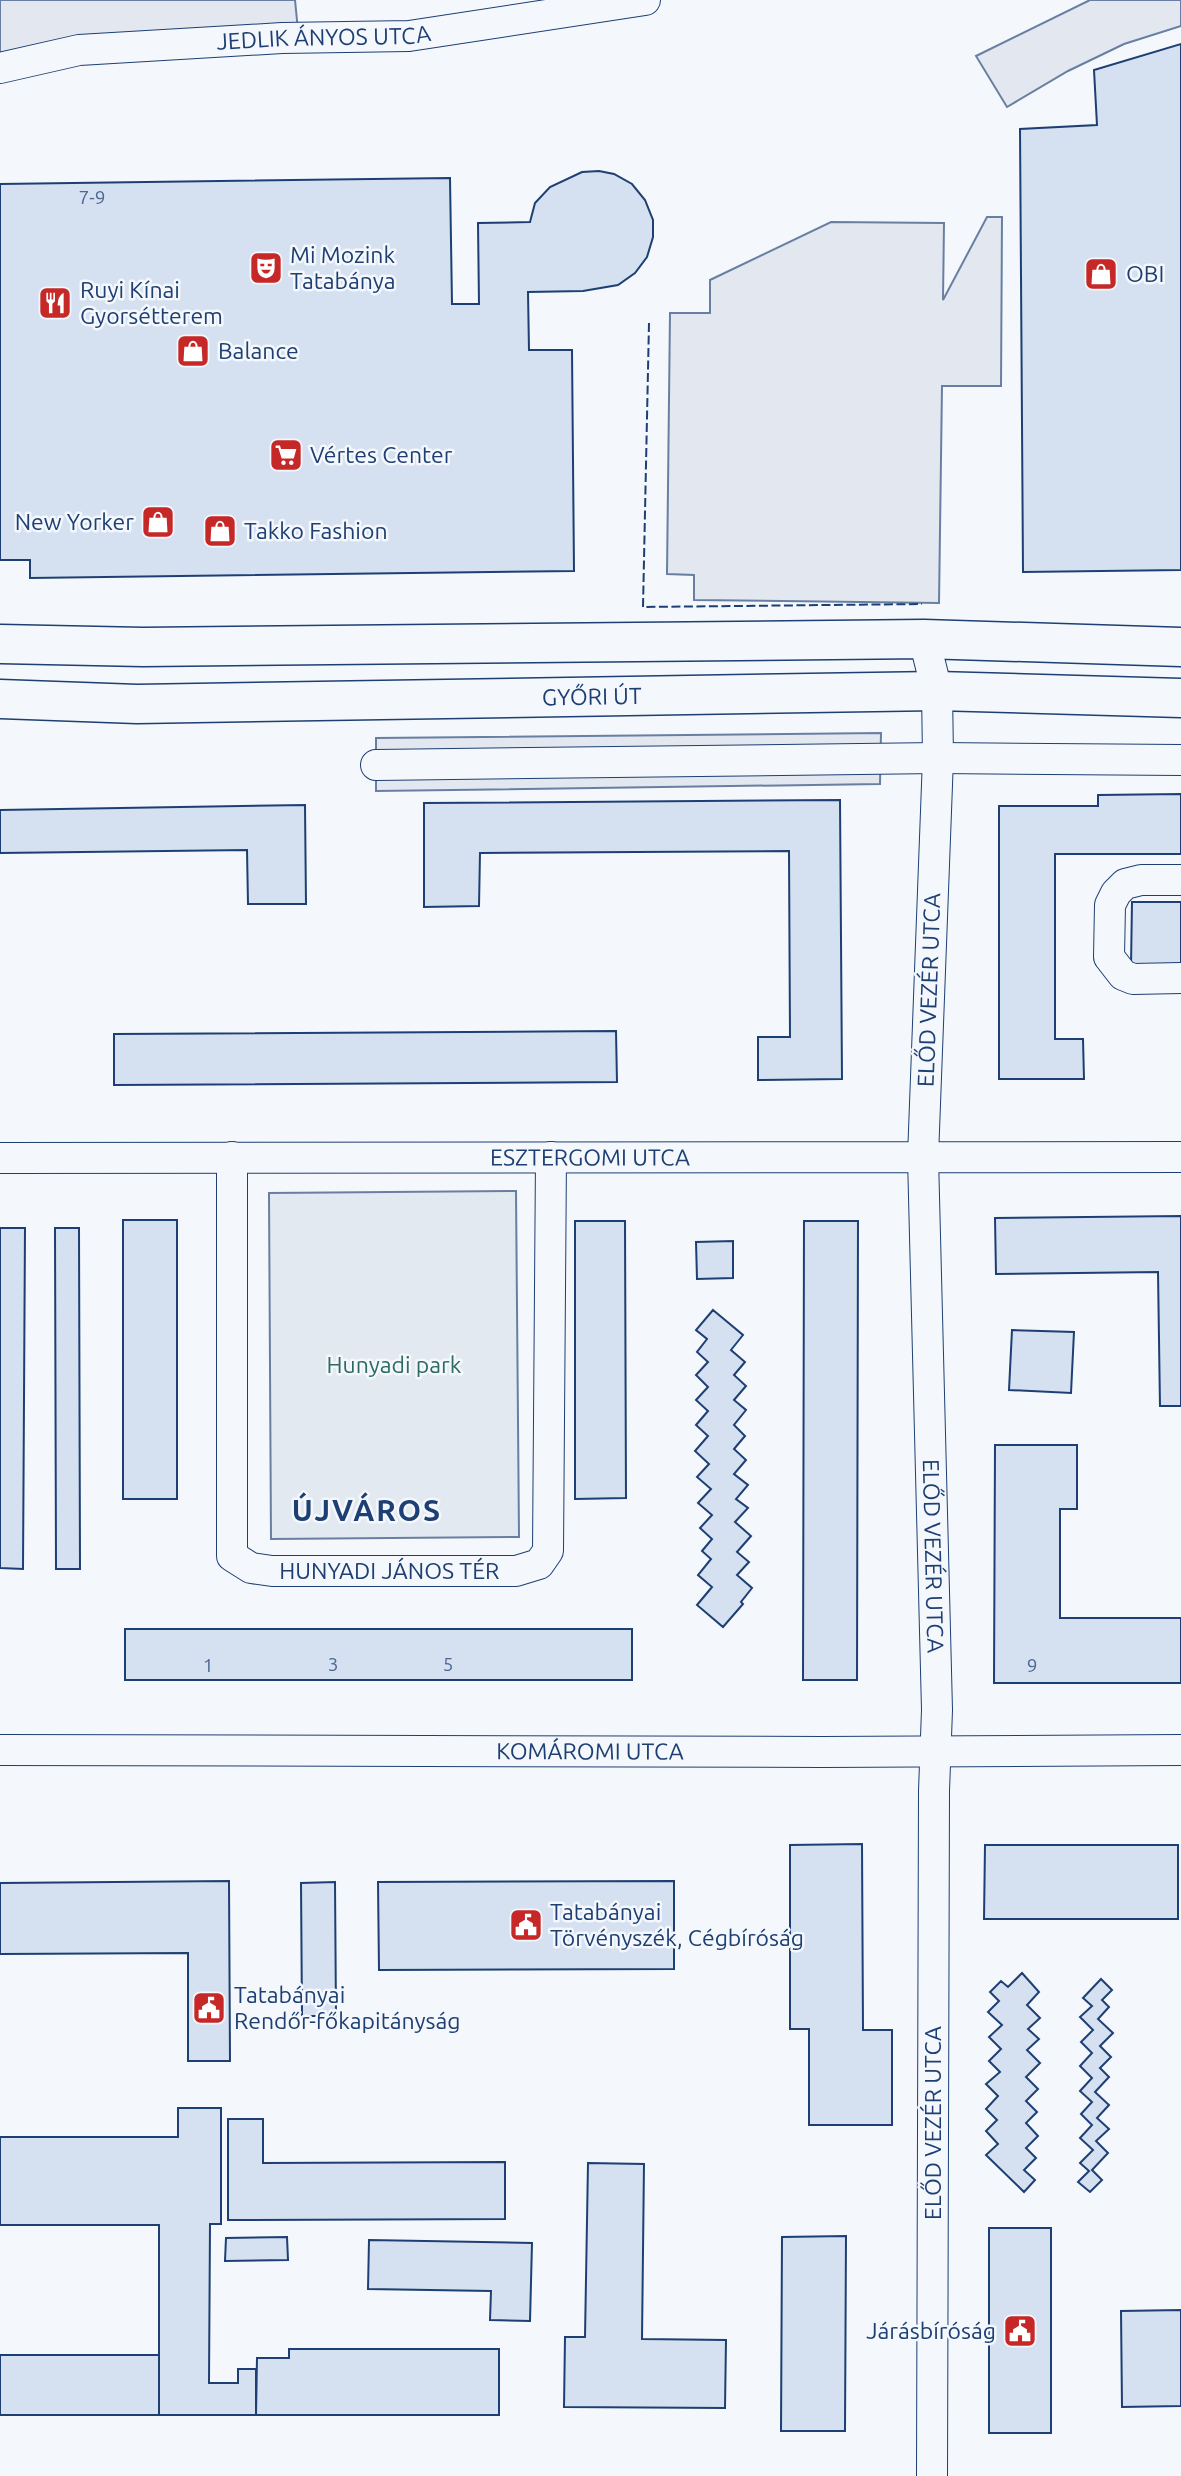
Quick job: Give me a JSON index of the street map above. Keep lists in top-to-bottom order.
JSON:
{
  "streets": {
    "main road": ["GYŐRI ÚT"],
    "street": [
      "JEDLIK ÁNYOS UTCA",
      "ELŐD VEZÉR UTCA",
      "ESZTERGOMI UTCA",
      "HUNYADI JÁNOS TÉR",
      "KOMÁROMI UTCA"
    ]
  },
  "crossings": [
    ["GYŐRI ÚT", "ELŐD VEZÉR UTCA"],
    ["ELŐD VEZÉR UTCA", "ESZTERGOMI UTCA"],
    ["ELŐD VEZÉR UTCA", "KOMÁROMI UTCA"],
    ["ESZTERGOMI UTCA", "HUNYADI JÁNOS TÉR"]
  ],
  "districts": ["ÚJVÁROS"],
  "parks": ["Hunyadi park"],
  "places": {
    "theatre": ["Mi Mozink Tatabánya"],
    "shop": [
      "OBI",
      "Balance",
      "New Yorker",
      "Takko Fashion"
    ],
    "restaurant": ["Ruyi Kínai Gyorsétterem"],
    "supermarket": ["Vértes Center"],
    "public building": ["Tatabányai Törvényszék, Cégbíróság", "Tatabányai Rendőr-főkapitányság", "Járásbíróság"]
  },
  "house_numbers": [
    "7-9",
    "3",
    "5",
    "1",
    "9"
  ]
}
